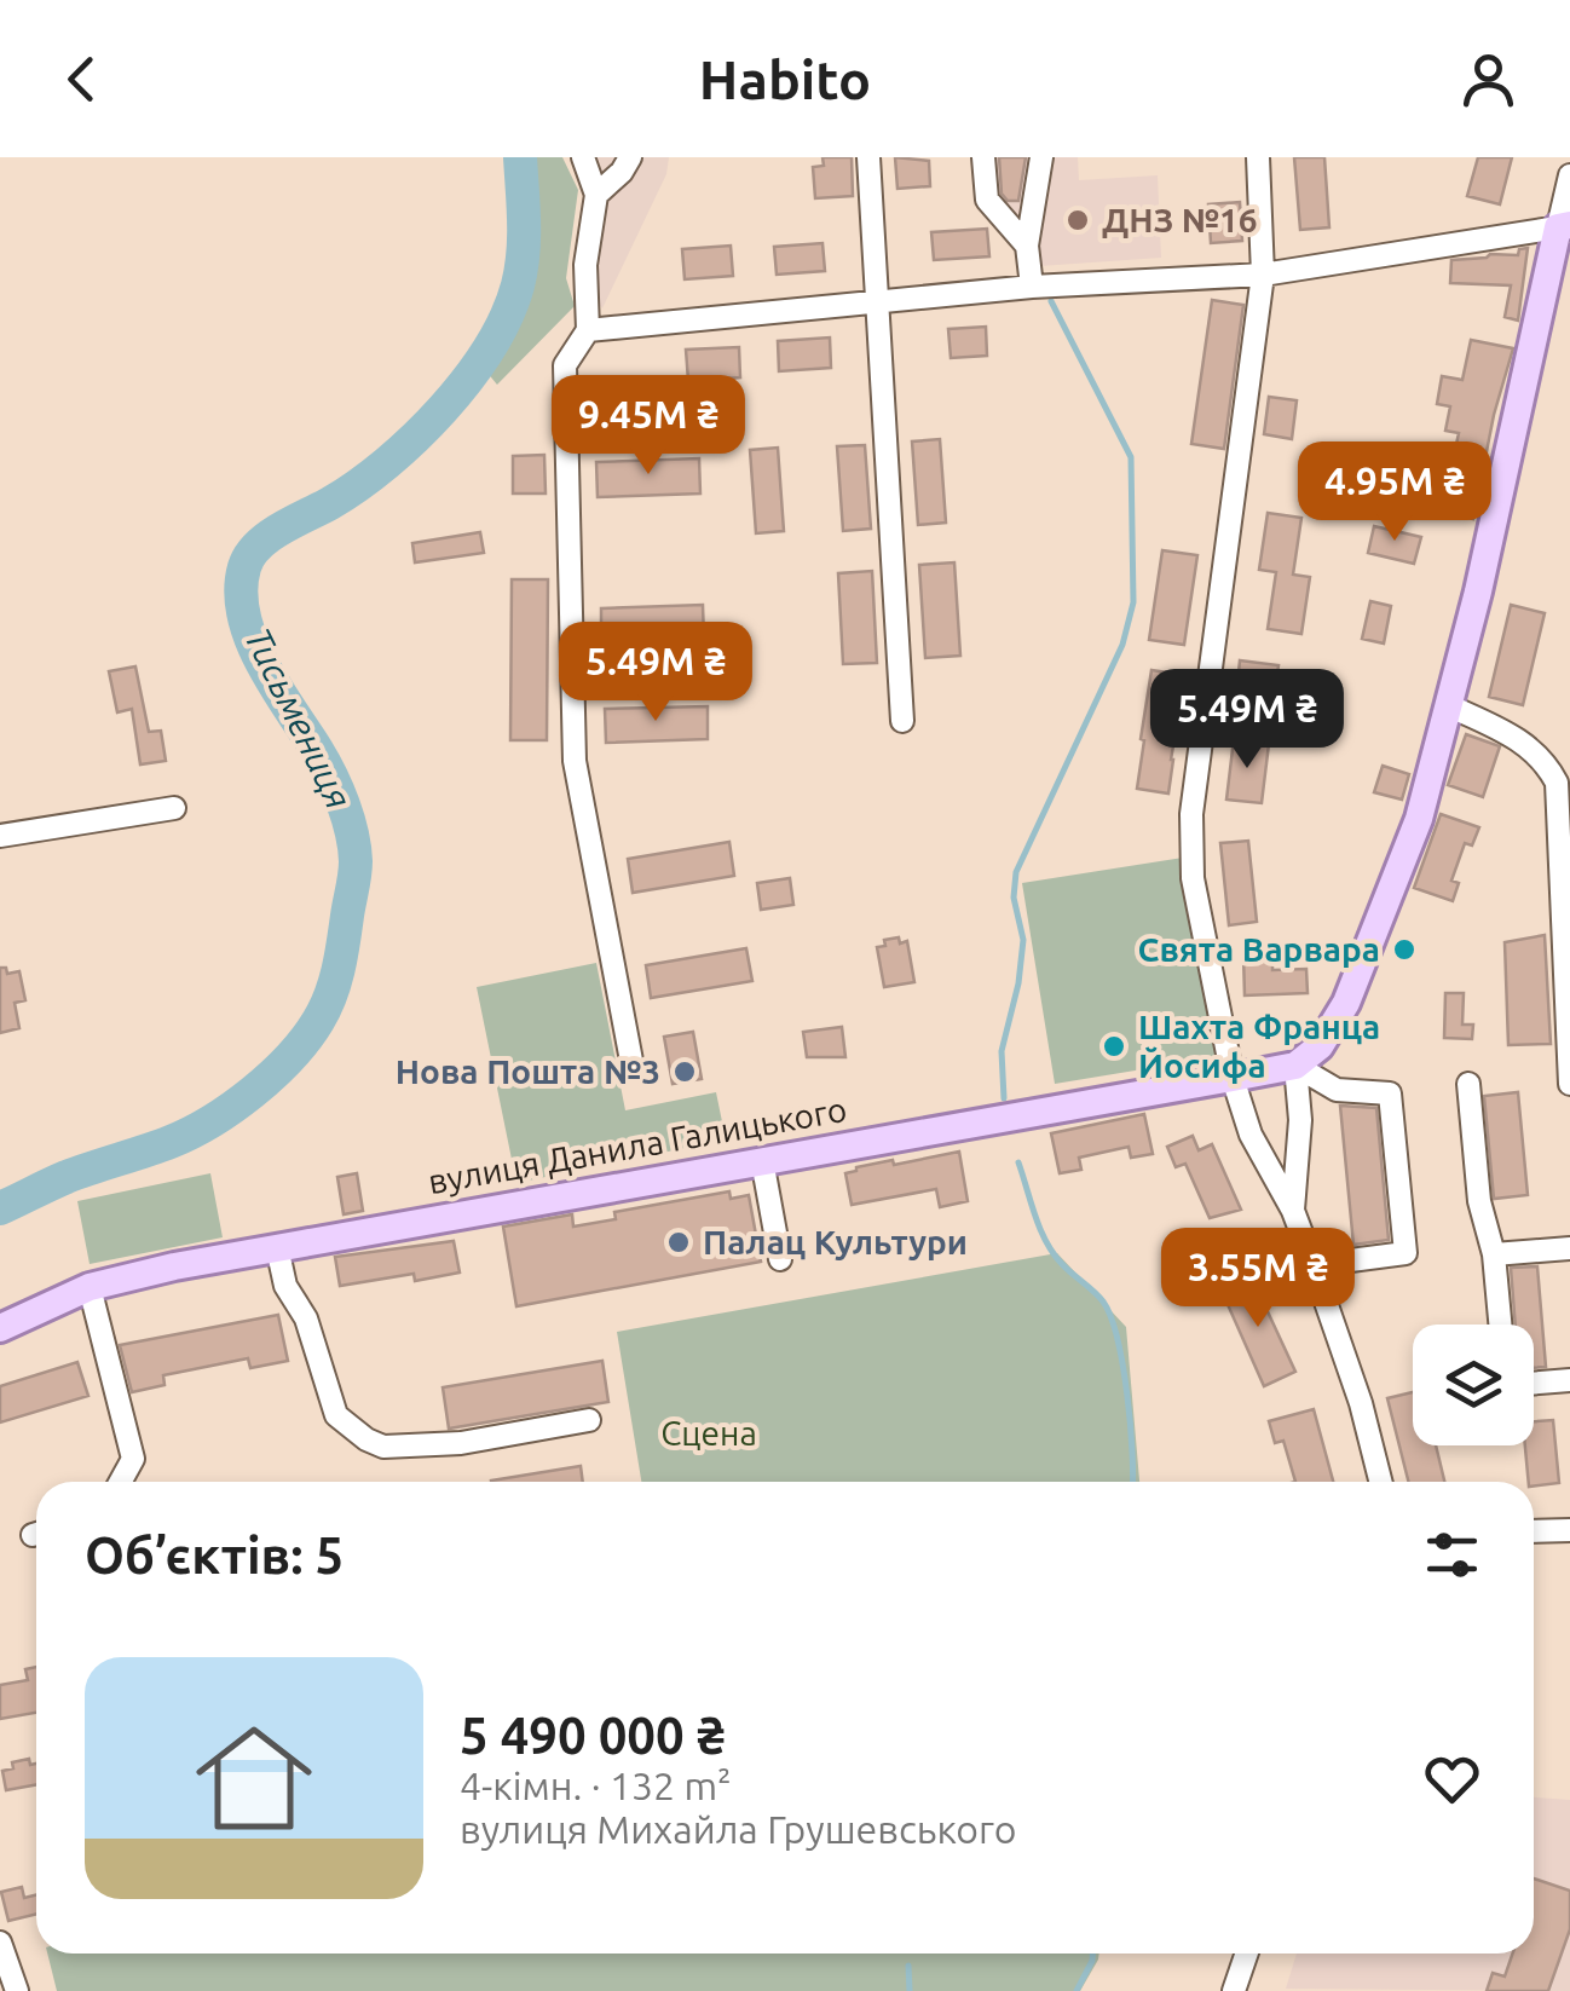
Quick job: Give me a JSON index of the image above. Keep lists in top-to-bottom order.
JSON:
{
  "streets": {
    "main road": ["вулиця Данила Галицького"]
  },
  "water": ["Тисьмениця"],
  "parks": ["Сцена"],
  "places": [
    "ДНЗ №16",
    "Свята Варвара",
    "Шахта Франца Йосифа",
    "Нова Пошта №3",
    "Палац Культури"
  ],
  "page": {
    "header": "Habito",
    "price": [
      "9.45M ₴",
      "4.95M ₴",
      "5.49M ₴",
      "5.49M ₴",
      "3.55M ₴"
    ],
    "heading": "Об’єктів: 5",
    "list": [
      {
        "name": "5 490 000 ₴",
        "note": "4-кімн. · 132 m² · вулиця Михайла Грушевського"
      }
    ]
  }
}
